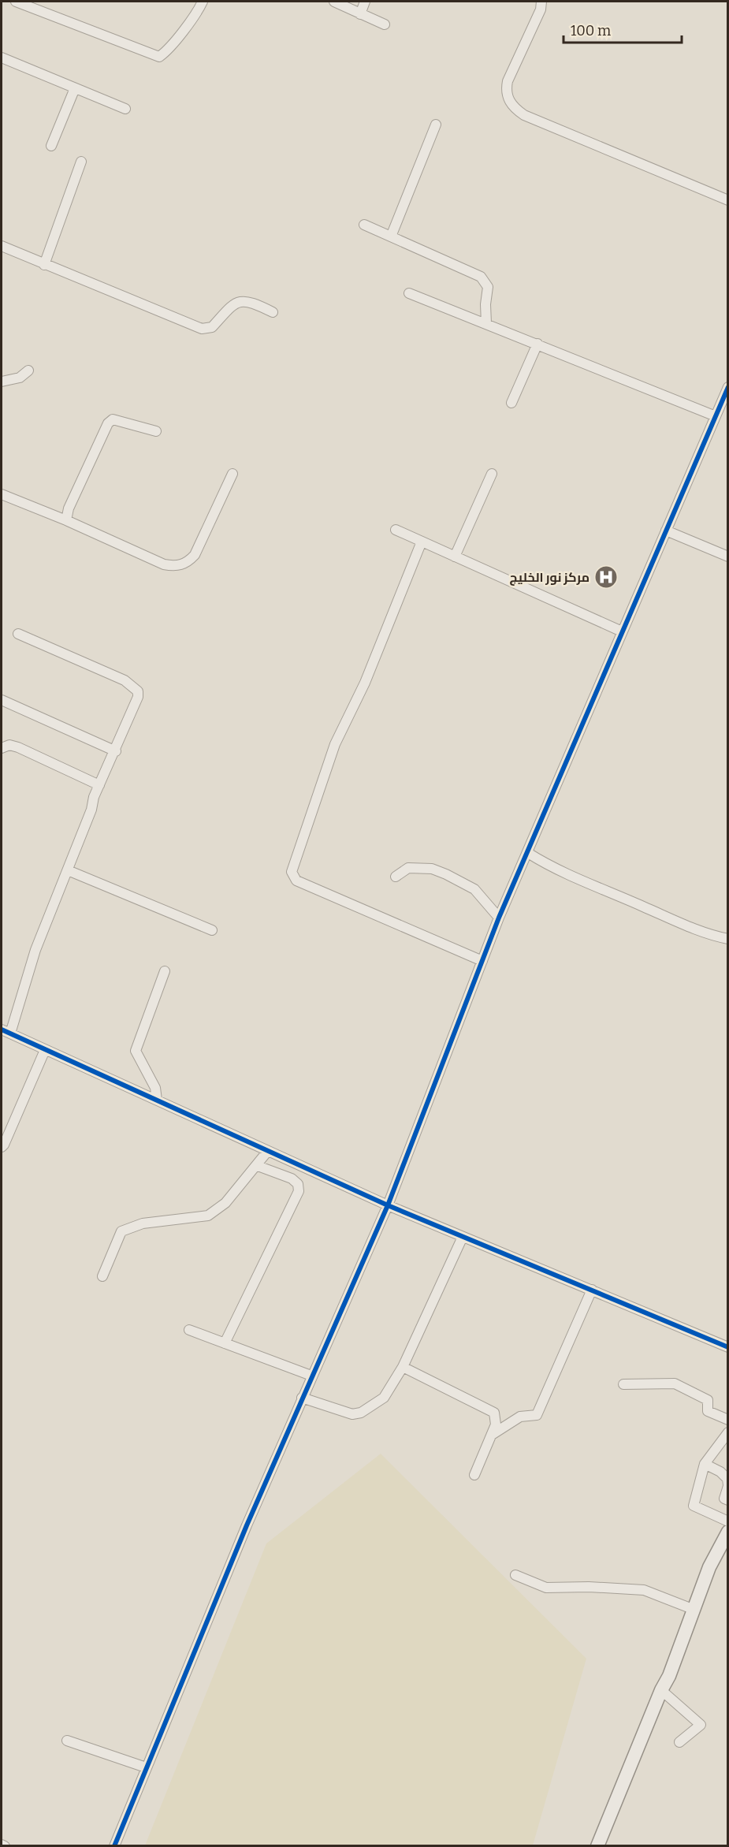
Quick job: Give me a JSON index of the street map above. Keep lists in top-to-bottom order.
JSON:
{
  "places": {
    "hospital": ["مركز نور الخليج"]
  },
  "scale_bar": "100 m"
}
